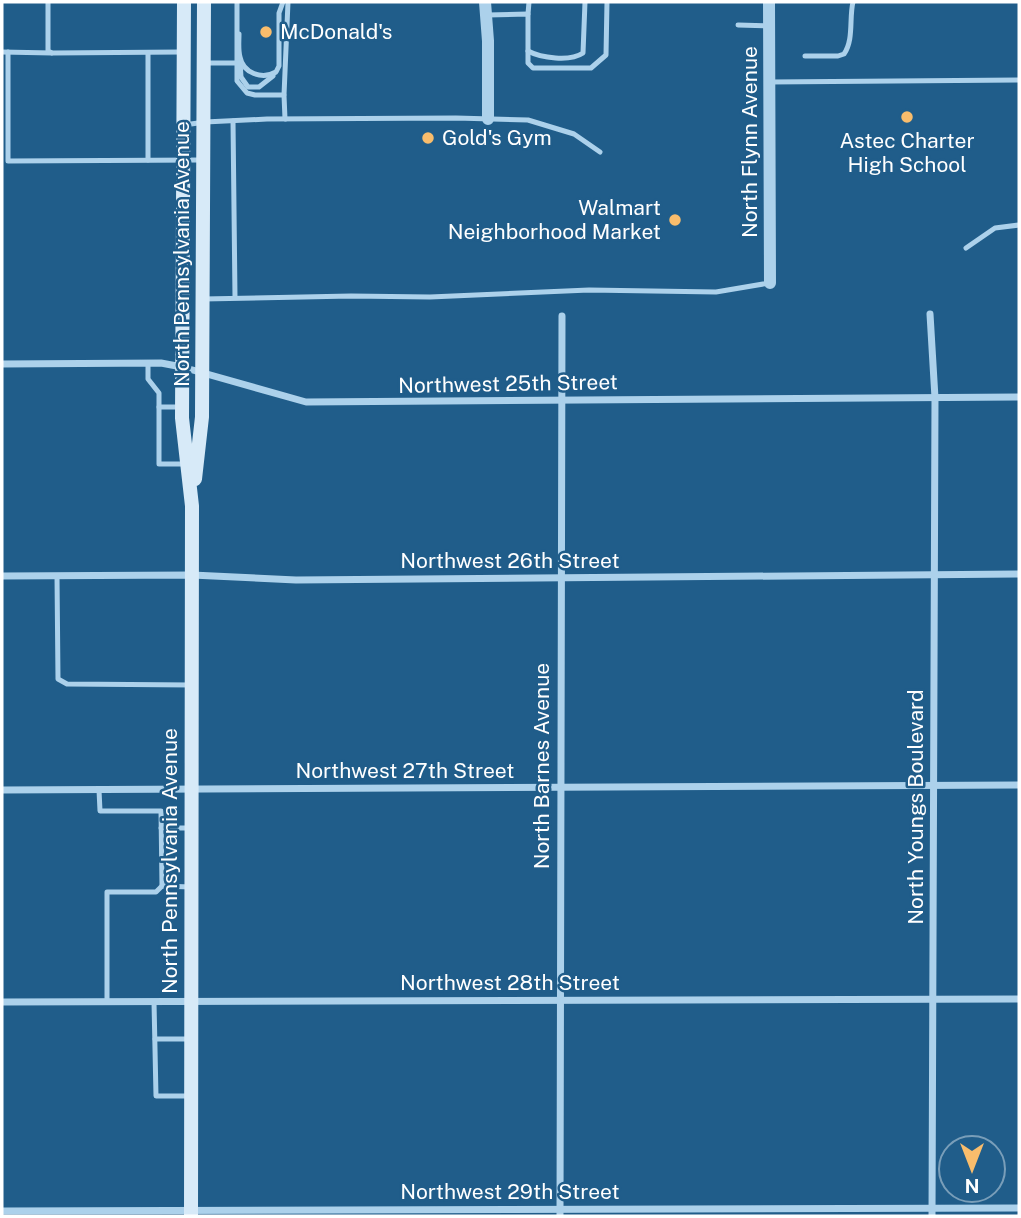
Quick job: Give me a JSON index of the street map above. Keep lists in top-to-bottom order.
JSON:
{
  "streets": {
    "main road": ["North Pennsylvania Avenue"],
    "street": [
      "North Flynn Avenue",
      "Northwest 25th Street",
      "Northwest 26th Street",
      "North Barnes Avenue",
      "Northwest 27th Street",
      "North Youngs Boulevard",
      "Northwest 28th Street",
      "Northwest 29th Street"
    ]
  },
  "crossings": [
    ["North Pennsylvania Avenue", "Northwest 25th Street"],
    ["North Pennsylvania Avenue", "Northwest 26th Street"],
    ["North Pennsylvania Avenue", "Northwest 27th Street"],
    ["North Pennsylvania Avenue", "Northwest 28th Street"],
    ["North Pennsylvania Avenue", "Northwest 29th Street"],
    ["Northwest 25th Street", "North Barnes Avenue"],
    ["Northwest 25th Street", "North Youngs Boulevard"],
    ["Northwest 26th Street", "North Barnes Avenue"],
    ["Northwest 26th Street", "North Youngs Boulevard"],
    ["North Barnes Avenue", "Northwest 27th Street"],
    ["North Barnes Avenue", "Northwest 28th Street"],
    ["North Barnes Avenue", "Northwest 29th Street"],
    ["Northwest 27th Street", "North Youngs Boulevard"],
    ["North Youngs Boulevard", "Northwest 28th Street"],
    ["North Youngs Boulevard", "Northwest 29th Street"]
  ],
  "places": [
    "McDonald's",
    "Astec Charter High School",
    "Gold's Gym",
    "Walmart Neighborhood Market"
  ],
  "north": "bottom"
}
